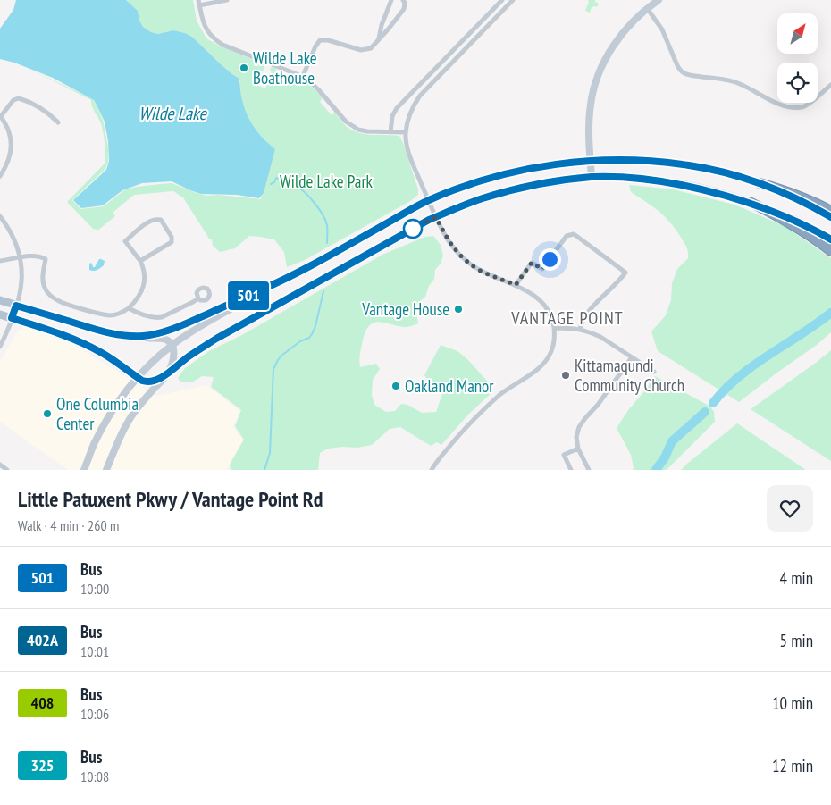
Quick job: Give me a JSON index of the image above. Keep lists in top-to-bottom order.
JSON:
{
  "districts": ["VANTAGE POINT"],
  "water": ["Wilde Lake"],
  "parks": ["Wilde Lake Park"],
  "places": [
    "Wilde Lake Boathouse",
    "Vantage House",
    "Kittamaqundi Community Church",
    "Oakland Manor",
    "One Columbia Center"
  ],
  "lines": ["bus line 501"],
  "north": "top right",
  "page": {
    "on_map": "501",
    "heading": ["Little Patuxent Pkwy / Vantage Point Rd", "Walk · 4 min · 260 m"],
    "list": [
      {
        "mark": "501",
        "name": "Bus",
        "note": "10:00",
        "value": "4 min"
      },
      {
        "mark": "402A",
        "name": "Bus",
        "note": "10:01",
        "value": "5 min"
      },
      {
        "mark": "408",
        "name": "Bus",
        "note": "10:06",
        "value": "10 min"
      },
      {
        "mark": "325",
        "name": "Bus",
        "note": "10:08",
        "value": "12 min"
      }
    ]
  }
}
